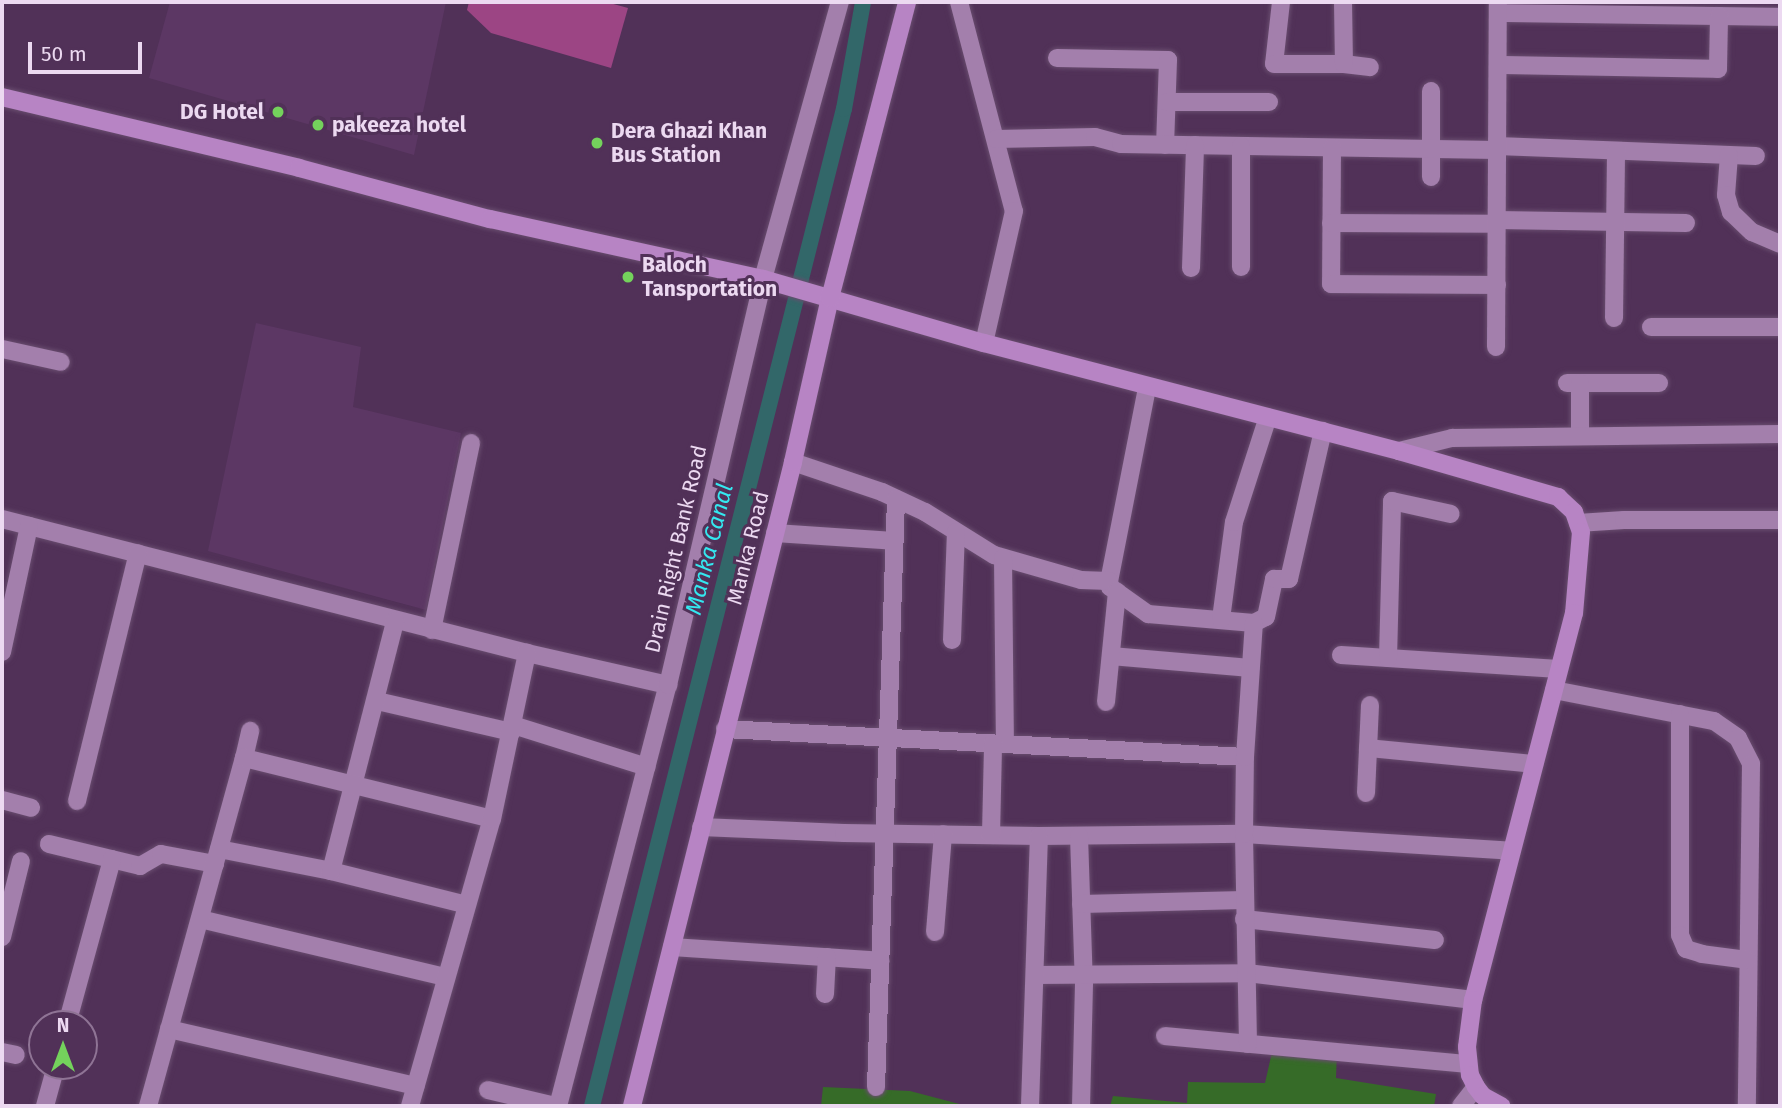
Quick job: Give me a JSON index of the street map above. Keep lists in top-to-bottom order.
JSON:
{
  "streets": {
    "main road": ["Manka Road"],
    "street": ["Drain Right Bank Road"]
  },
  "water": ["Manka Canal"],
  "places": [
    "DG Hotel",
    "pakeeza hotel",
    "Dera Ghazi Khan Bus Station",
    "Baloch Tansportation"
  ],
  "scale_bar": "50 m",
  "north": "top"
}
